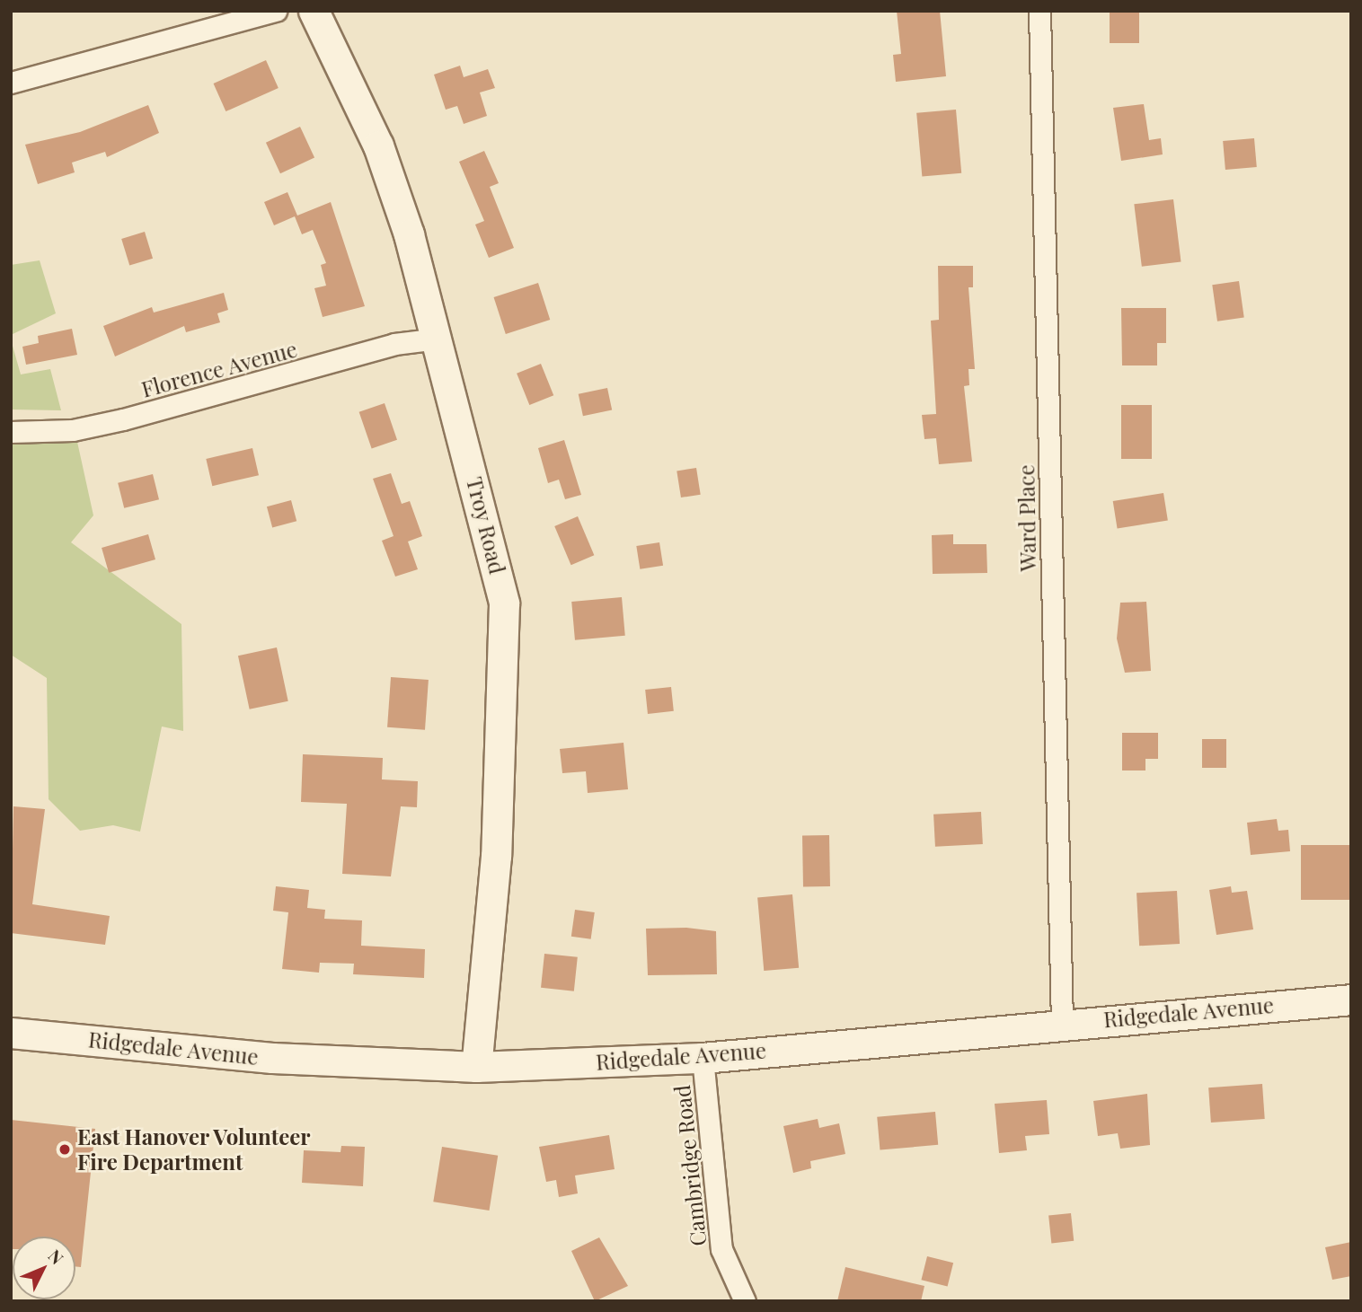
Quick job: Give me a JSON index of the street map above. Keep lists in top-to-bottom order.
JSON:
{
  "streets": {
    "main road": ["Troy Road", "Ridgedale Avenue"],
    "street": ["Florence Avenue", "Ward Place", "Cambridge Road"]
  },
  "crossings": [
    ["Florence Avenue", "Troy Road"],
    ["Ward Place", "Ridgedale Avenue"],
    ["Troy Road", "Ridgedale Avenue"],
    ["Ridgedale Avenue", "Cambridge Road"]
  ],
  "places": ["East Hanover Volunteer Fire Department"],
  "north": "top right"
}
